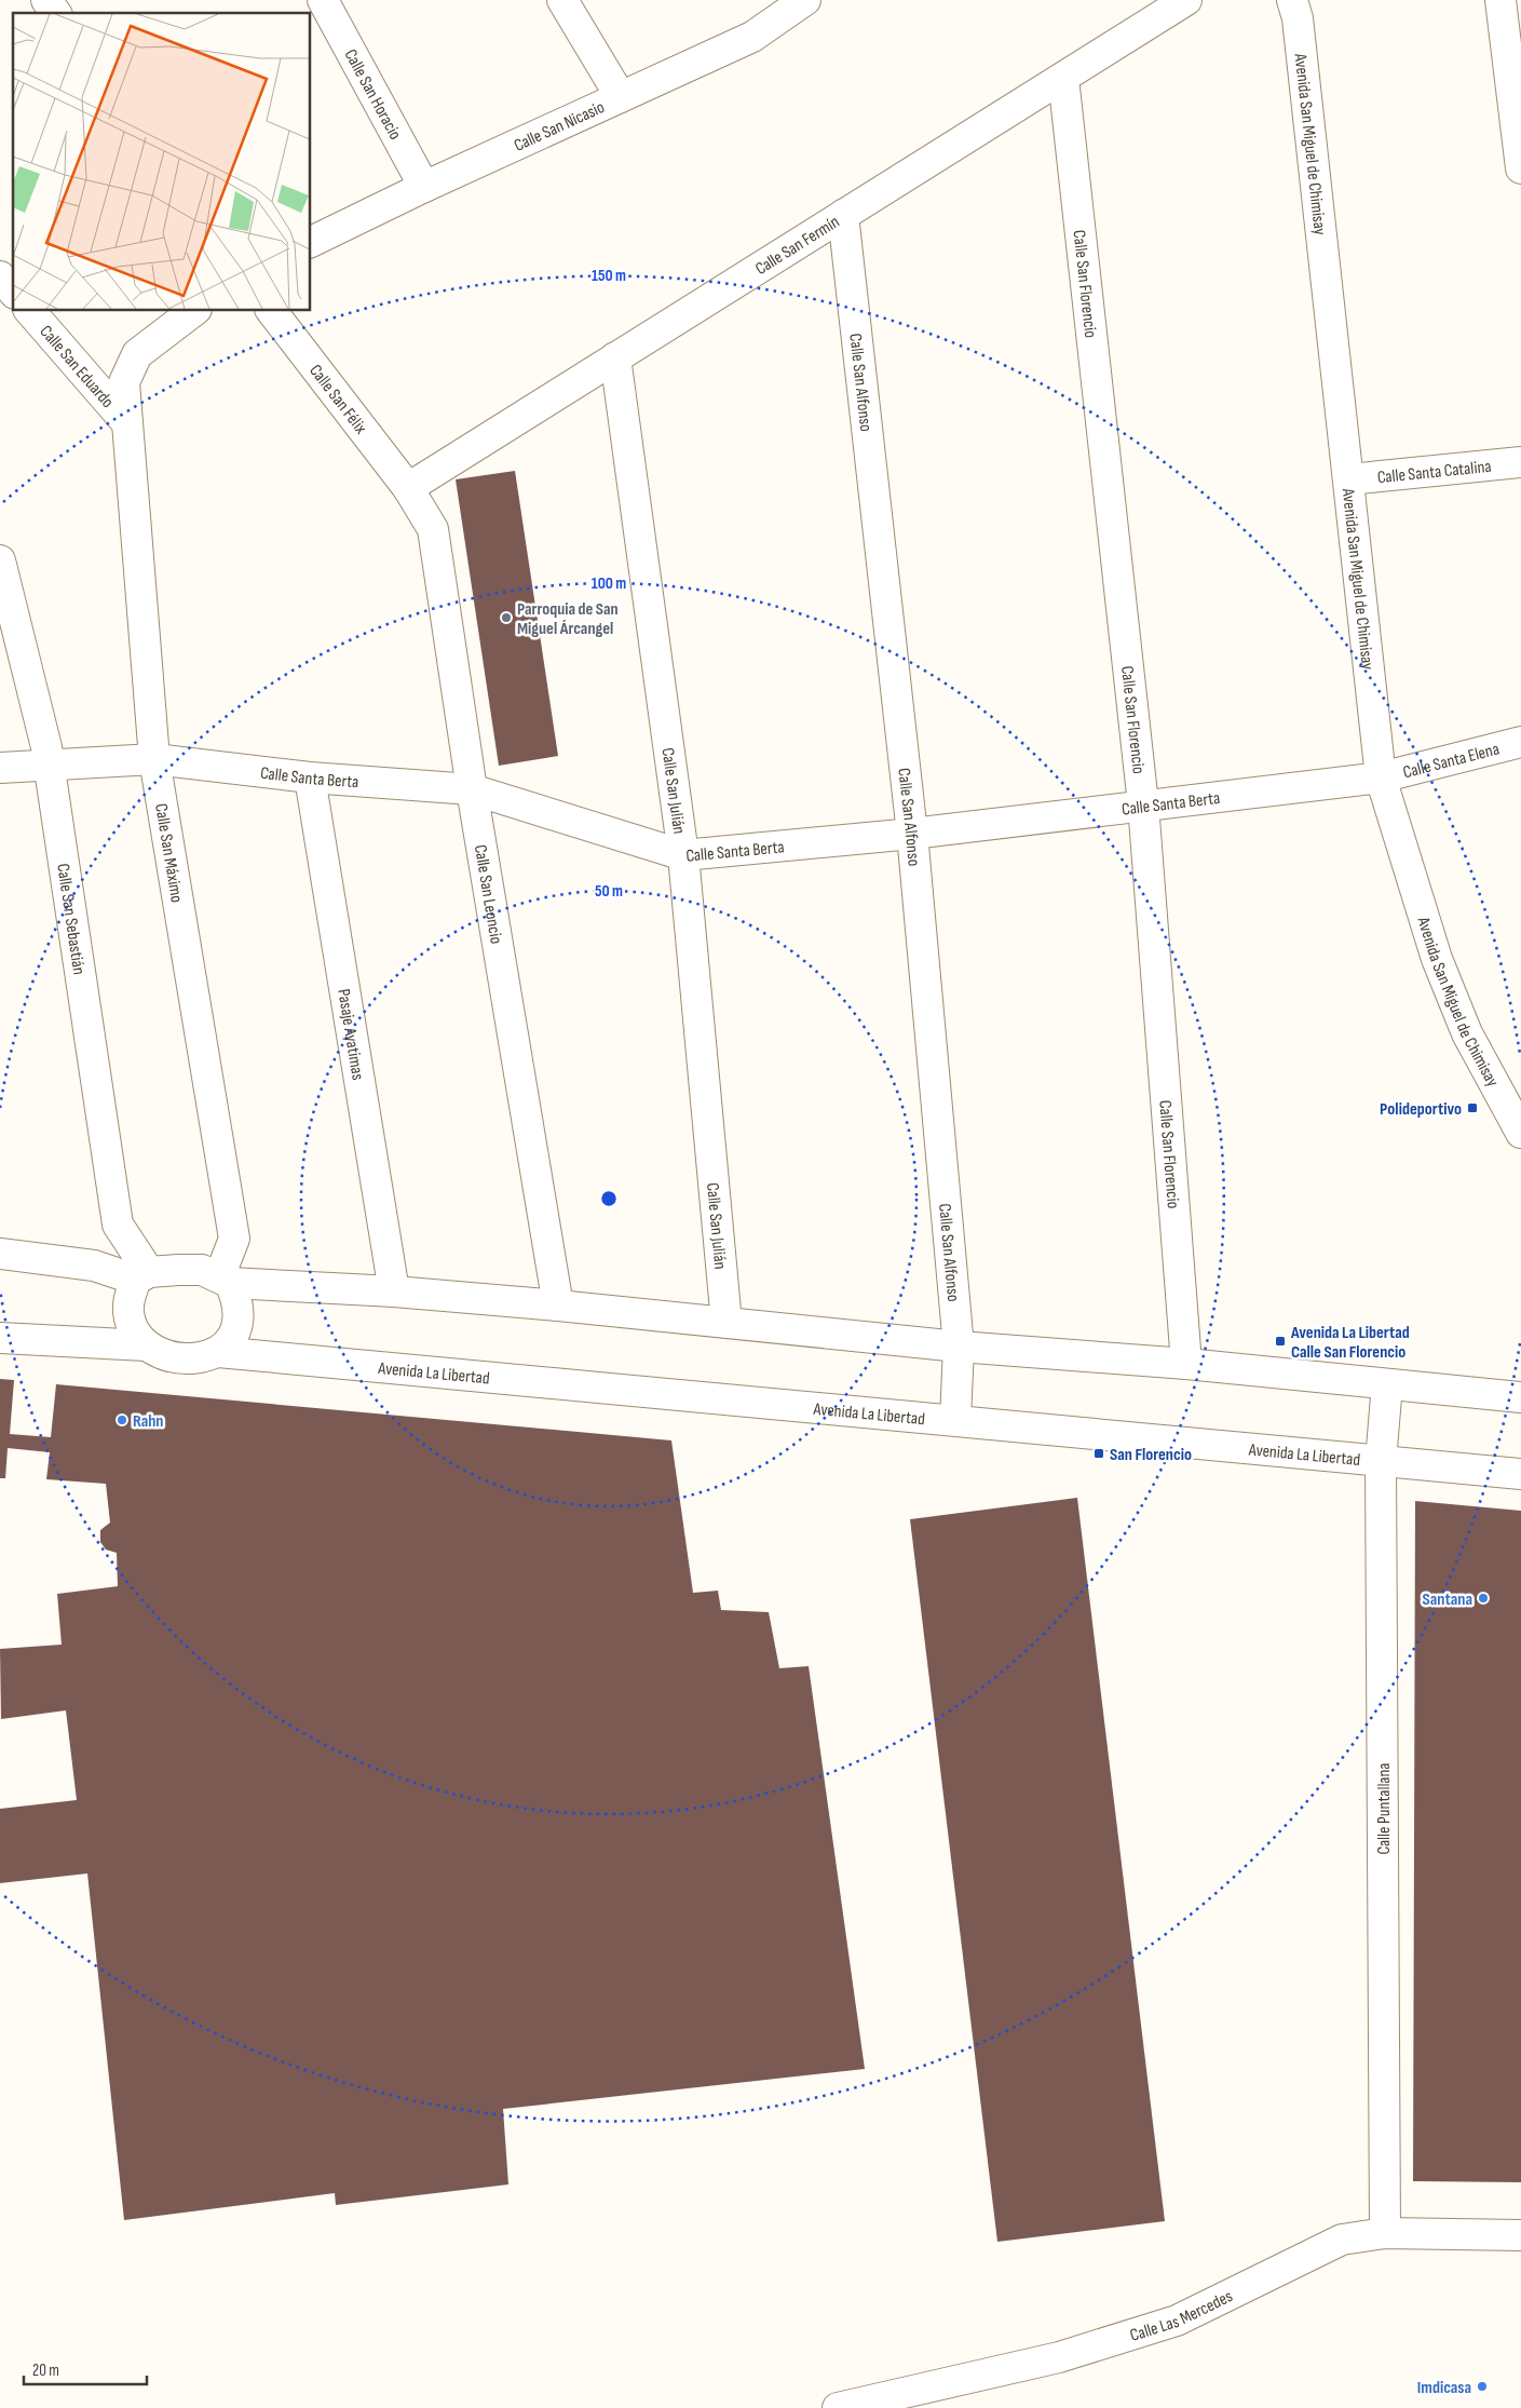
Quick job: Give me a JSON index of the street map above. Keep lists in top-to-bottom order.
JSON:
{
  "streets": {
    "street": [
      "Calle San Horacio",
      "Calle San Nicasio",
      "Avenida San Miguel de Chimisay",
      "Calle San Fermín",
      "Calle San Florencio",
      "Calle San Eduardo",
      "Calle San Alfonso",
      "Calle San Félix",
      "Calle Santa Catalina",
      "Calle Santa Elena",
      "Calle Santa Berta",
      "Calle San Julián",
      "Calle San Máximo",
      "Calle San Leoncio",
      "Calle San Sebastián",
      "Pasaje Ayatimas",
      "Avenida La Libertad",
      "Calle Puntallana",
      "Calle Las Mercedes"
    ]
  },
  "crossings": [
    ["Calle San Horacio", "Calle San Nicasio"],
    ["Avenida San Miguel de Chimisay", "Calle Santa Catalina"],
    ["Avenida San Miguel de Chimisay", "Calle Santa Elena"],
    ["Avenida San Miguel de Chimisay", "Calle Santa Berta"],
    ["Calle San Fermín", "Calle San Florencio"],
    ["Calle San Fermín", "Calle San Alfonso"],
    ["Calle San Fermín", "Calle San Félix"],
    ["Calle San Fermín", "Calle San Julián"],
    ["Calle San Fermín", "Calle San Leoncio"],
    ["Calle San Florencio", "Calle Santa Berta"],
    ["Calle San Eduardo", "Calle San Máximo"],
    ["Calle San Alfonso", "Calle Santa Berta"],
    ["Calle San Alfonso", "Avenida La Libertad"],
    ["Calle San Félix", "Calle San Leoncio"],
    ["Calle Santa Elena", "Calle Santa Berta"],
    ["Calle Santa Berta", "Calle San Julián"],
    ["Calle Santa Berta", "Calle San Máximo"],
    ["Calle Santa Berta", "Calle San Leoncio"],
    ["Calle Santa Berta", "Calle San Sebastián"],
    ["Calle Santa Berta", "Pasaje Ayatimas"],
    ["Calle San Máximo", "Calle San Sebastián"],
    ["Calle San Máximo", "Avenida La Libertad"],
    ["Calle San Sebastián", "Avenida La Libertad"],
    ["Avenida La Libertad", "Calle Puntallana"],
    ["Calle Puntallana", "Calle Las Mercedes"]
  ],
  "places": {
    "other": [
      "Parroquia de San Miguel Árcangel",
      "Rahn",
      "Santana",
      "Imdicasa"
    ],
    "transit": ["Polideportivo", "Avenida La Libertad Calle San Florencio", "San Florencio"]
  },
  "scale_bar": "20 m",
  "rings": ["150 m", "100 m", "50 m"]
}
